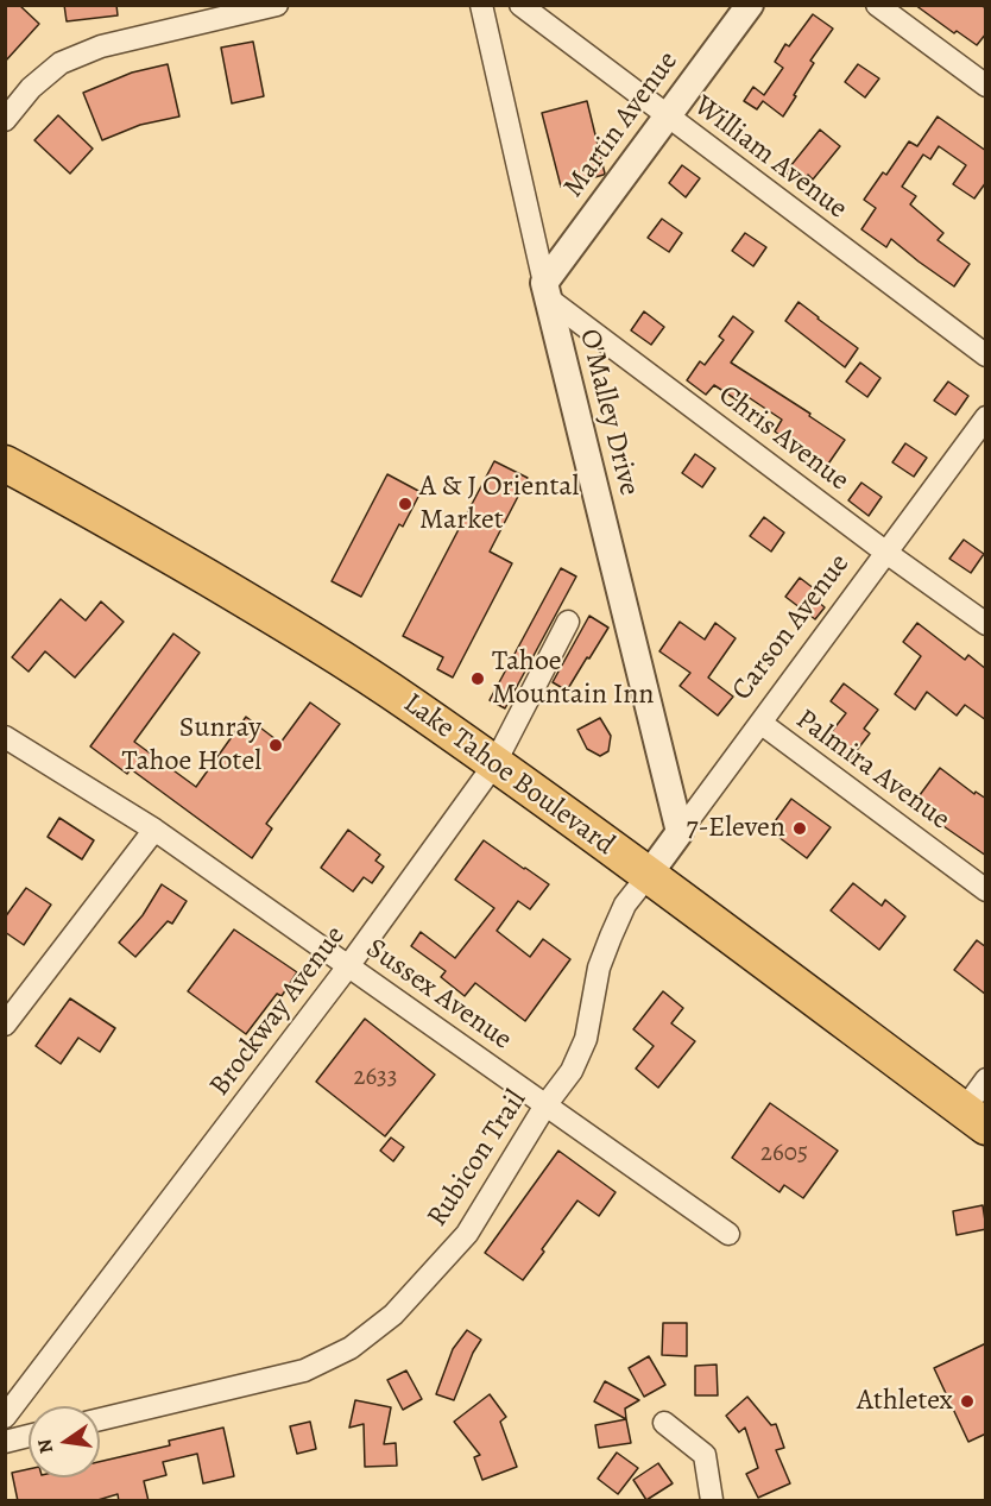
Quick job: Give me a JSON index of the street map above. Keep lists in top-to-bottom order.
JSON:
{
  "streets": {
    "highway": ["Lake Tahoe Boulevard"],
    "street": [
      "Martin Avenue",
      "William Avenue",
      "O'Malley Drive",
      "Chris Avenue",
      "Carson Avenue",
      "Palmira Avenue",
      "Sussex Avenue",
      "Brockway Avenue",
      "Rubicon Trail"
    ]
  },
  "crossings": [
    ["Martin Avenue", "William Avenue"],
    ["Martin Avenue", "O'Malley Drive"],
    ["Martin Avenue", "Chris Avenue"],
    ["O'Malley Drive", "Chris Avenue"],
    ["O'Malley Drive", "Carson Avenue"],
    ["Chris Avenue", "Carson Avenue"],
    ["Carson Avenue", "Palmira Avenue"],
    ["Carson Avenue", "Lake Tahoe Boulevard"],
    ["Carson Avenue", "Rubicon Trail"],
    ["Lake Tahoe Boulevard", "Brockway Avenue"],
    ["Lake Tahoe Boulevard", "Rubicon Trail"],
    ["Sussex Avenue", "Brockway Avenue"],
    ["Sussex Avenue", "Rubicon Trail"]
  ],
  "places": [
    "A & J Oriental Market",
    "Tahoe Mountain Inn",
    "Sunray Tahoe Hotel",
    "7-Eleven",
    "Athletex"
  ],
  "house_numbers": ["2633", "2605"],
  "north": "left"
}
